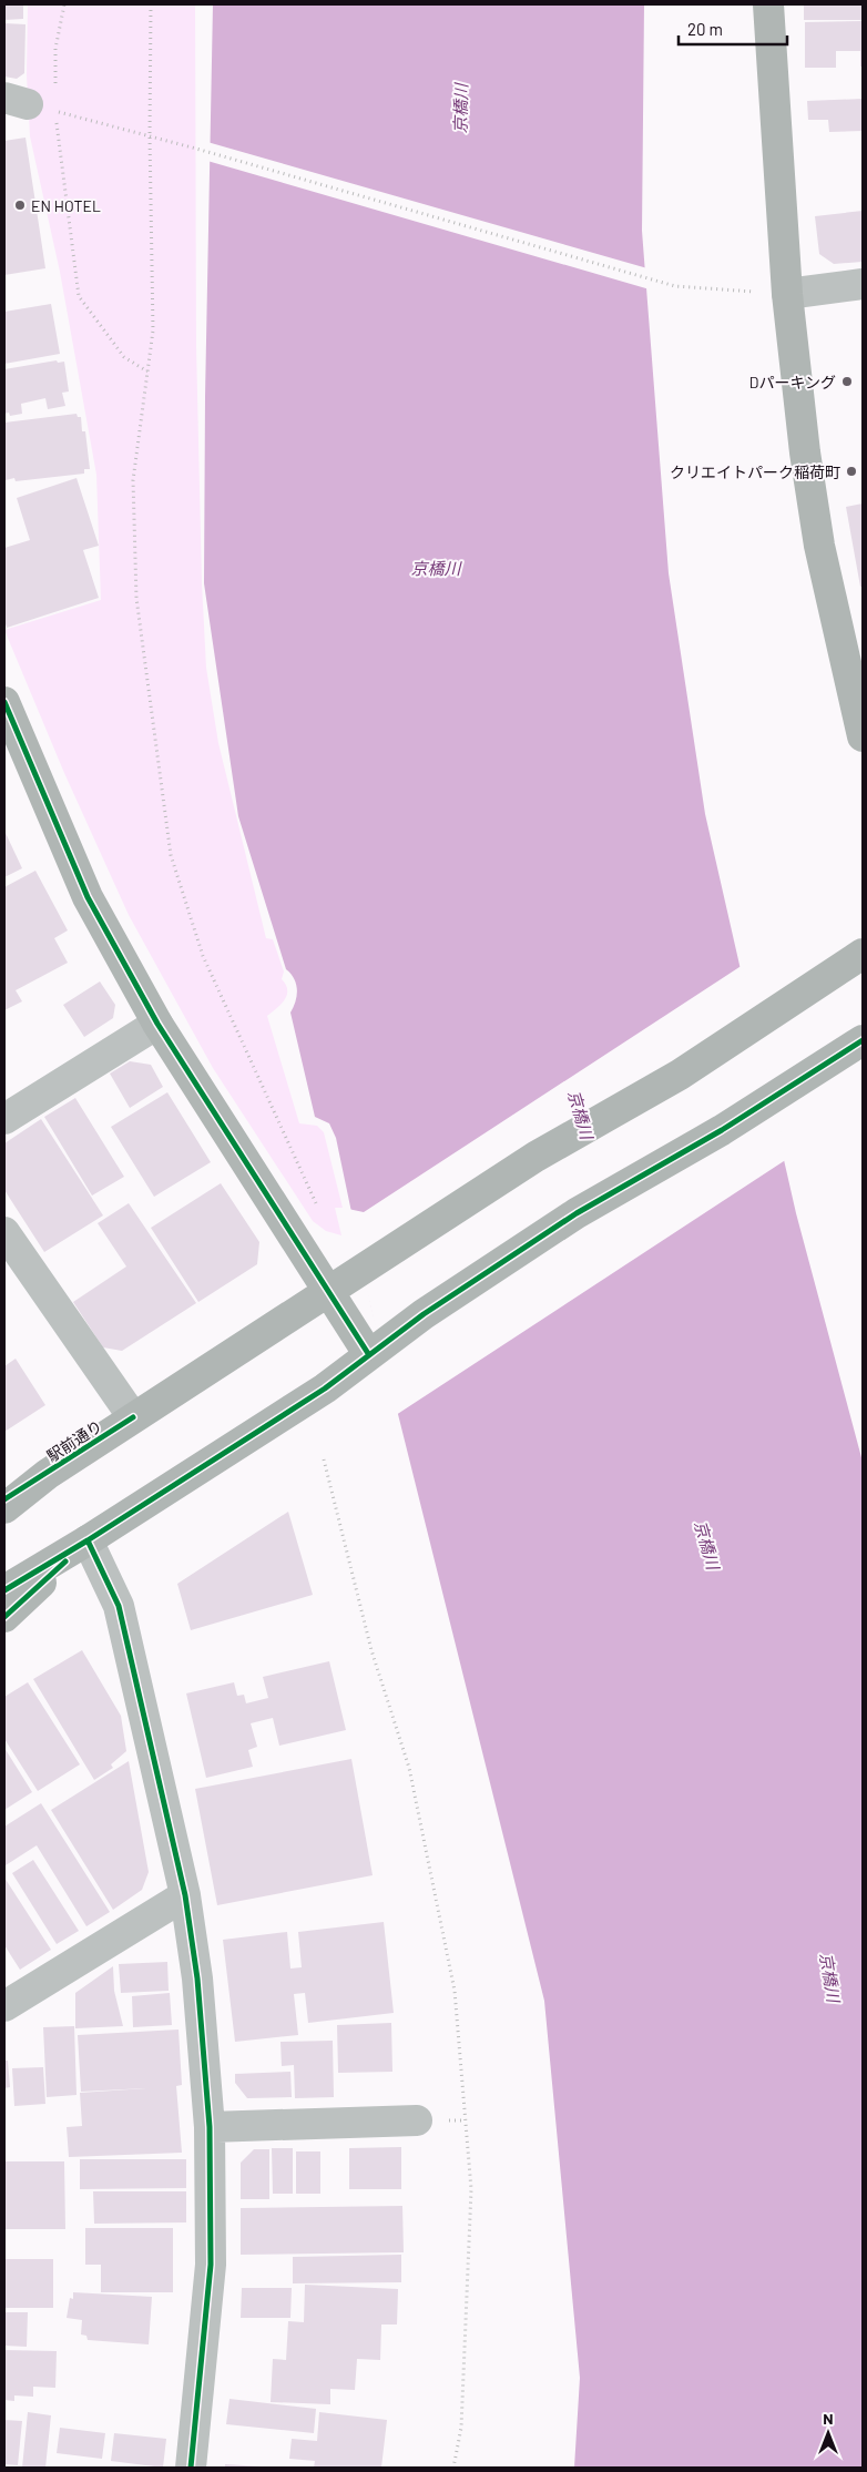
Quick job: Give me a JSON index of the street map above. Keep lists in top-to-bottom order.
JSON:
{
  "streets": {
    "street": ["駅前通り"]
  },
  "water": ["京橋川"],
  "places": ["EN HOTEL", "Dパーキング", "クリエイトパーク稲荷町"],
  "scale_bar": "20 m",
  "north": "top"
}
